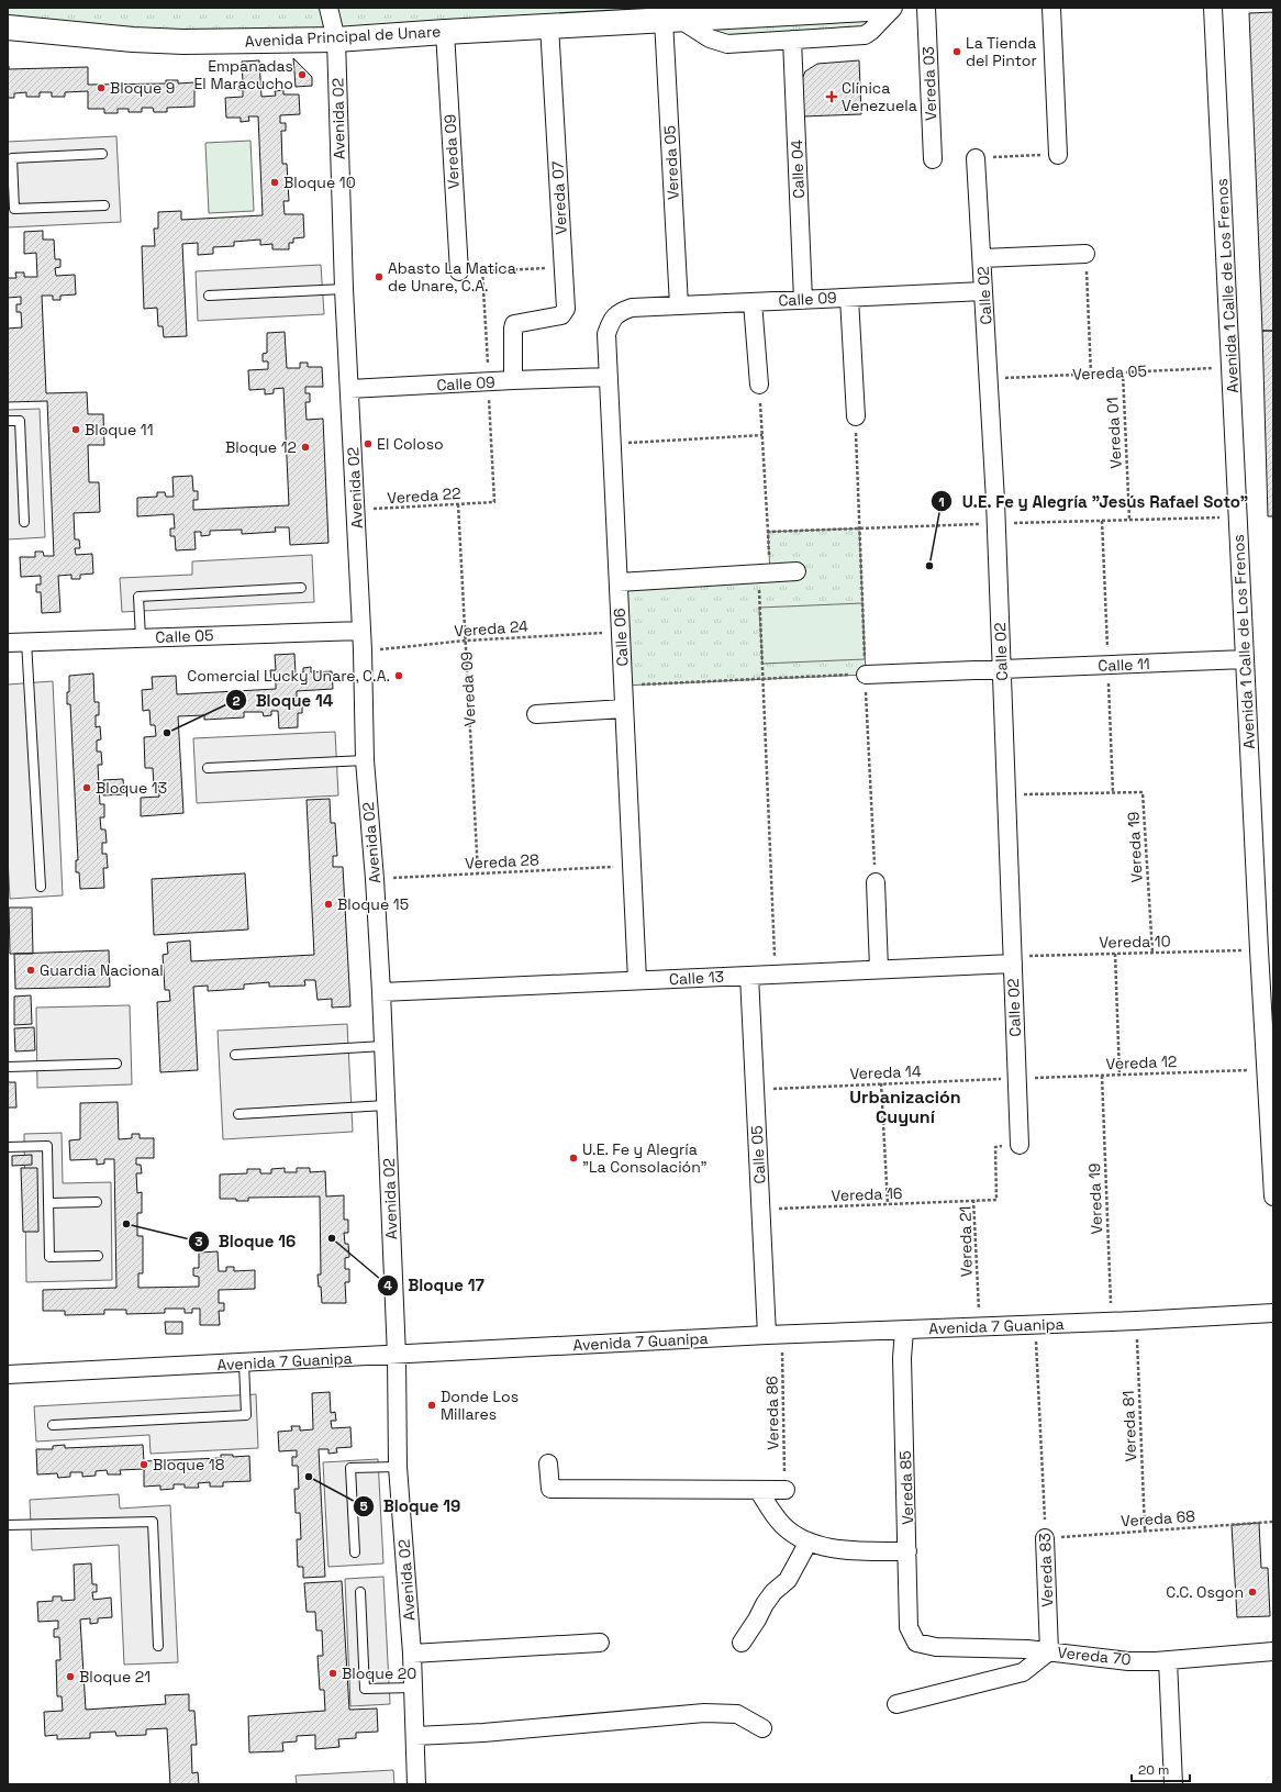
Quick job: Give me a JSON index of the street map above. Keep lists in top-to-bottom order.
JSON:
{
  "streets": {
    "street": [
      "Avenida Principal de Unare",
      "Vereda 03",
      "Avenida 02",
      "Vereda 09",
      "Vereda 05",
      "Calle 04",
      "Vereda 07",
      "Avenida 1 Calle de Los Frenos",
      "Calle 02",
      "Calle 09",
      "Calle 05",
      "Calle 06",
      "Calle 11",
      "Calle 13",
      "Avenida 7 Guanipa",
      "Vereda 85",
      "Vereda 83",
      "Vereda 70"
    ],
    "path": [
      "Vereda 01",
      "Vereda 22",
      "Vereda 24",
      "Vereda 19",
      "Vereda 28",
      "Vereda 10",
      "Vereda 12",
      "Vereda 14",
      "Vereda 16",
      "Vereda 21",
      "Vereda 86",
      "Vereda 81",
      "Vereda 68"
    ]
  },
  "crossings": [
    ["Avenida Principal de Unare", "Avenida 02"],
    ["Avenida Principal de Unare", "Vereda 09"],
    ["Avenida Principal de Unare", "Vereda 05"],
    ["Avenida Principal de Unare", "Vereda 07"],
    ["Avenida 02", "Calle 09"],
    ["Avenida 02", "Vereda 22"],
    ["Avenida 02", "Vereda 24"],
    ["Avenida 02", "Calle 05"],
    ["Avenida 02", "Vereda 28"],
    ["Avenida 02", "Calle 13"],
    ["Avenida 02", "Avenida 7 Guanipa"],
    ["Vereda 09", "Vereda 22"],
    ["Vereda 09", "Vereda 24"],
    ["Vereda 09", "Vereda 28"],
    ["Vereda 05", "Avenida 1 Calle de Los Frenos"],
    ["Vereda 05", "Calle 02"],
    ["Vereda 05", "Calle 09"],
    ["Vereda 05", "Vereda 01"],
    ["Calle 04", "Calle 09"],
    ["Vereda 07", "Calle 09"],
    ["Avenida 1 Calle de Los Frenos", "Calle 11"],
    ["Avenida 1 Calle de Los Frenos", "Vereda 10"],
    ["Avenida 1 Calle de Los Frenos", "Vereda 12"],
    ["Calle 02", "Calle 09"],
    ["Calle 02", "Calle 11"],
    ["Calle 02", "Vereda 10"],
    ["Calle 02", "Calle 13"],
    ["Calle 02", "Vereda 12"],
    ["Calle 02", "Vereda 14"],
    ["Calle 02", "Vereda 21"],
    ["Calle 09", "Calle 06"],
    ["Vereda 24", "Calle 06"],
    ["Calle 05", "Calle 13"],
    ["Calle 05", "Vereda 14"],
    ["Calle 05", "Vereda 16"],
    ["Calle 05", "Avenida 7 Guanipa"],
    ["Calle 05", "Vereda 86"],
    ["Calle 06", "Vereda 28"],
    ["Calle 06", "Calle 13"],
    ["Calle 11", "Vereda 19"],
    ["Vereda 19", "Vereda 10"],
    ["Vereda 19", "Vereda 12"],
    ["Vereda 19", "Avenida 7 Guanipa"],
    ["Vereda 10", "Calle 13"],
    ["Vereda 12", "Vereda 14"],
    ["Vereda 16", "Vereda 21"],
    ["Vereda 21", "Avenida 7 Guanipa"],
    ["Avenida 7 Guanipa", "Vereda 86"],
    ["Avenida 7 Guanipa", "Vereda 81"],
    ["Avenida 7 Guanipa", "Vereda 85"],
    ["Avenida 7 Guanipa", "Vereda 83"],
    ["Vereda 81", "Vereda 68"],
    ["Vereda 85", "Vereda 70"],
    ["Vereda 68", "Vereda 83"],
    ["Vereda 83", "Vereda 70"]
  ],
  "districts": ["Urbanización Cuyuní"],
  "places": {
    "other": [
      "La Tienda del Pintor",
      "Empanadas El Maracucho",
      "Bloque 9",
      "Bloque 10",
      "Abasto La Matica de Unare, C.A.",
      "Bloque 11",
      "El Coloso",
      "Bloque 12",
      "U.E. Fe y Alegría \"Jesús Rafael Soto\"",
      "Comercial Lucky Unare, C.A.",
      "Bloque 14",
      "Bloque 13",
      "Bloque 15",
      "Guardia Nacional",
      "U.E. Fe y Alegría \"La Consolación\"",
      "Bloque 16",
      "Bloque 17",
      "Donde Los Millares",
      "Bloque 18",
      "Bloque 19",
      "C.C. Osgon",
      "Bloque 20",
      "Bloque 21"
    ],
    "health": ["Clínica Venezuela"]
  },
  "scale_bar": "20 m"
}
